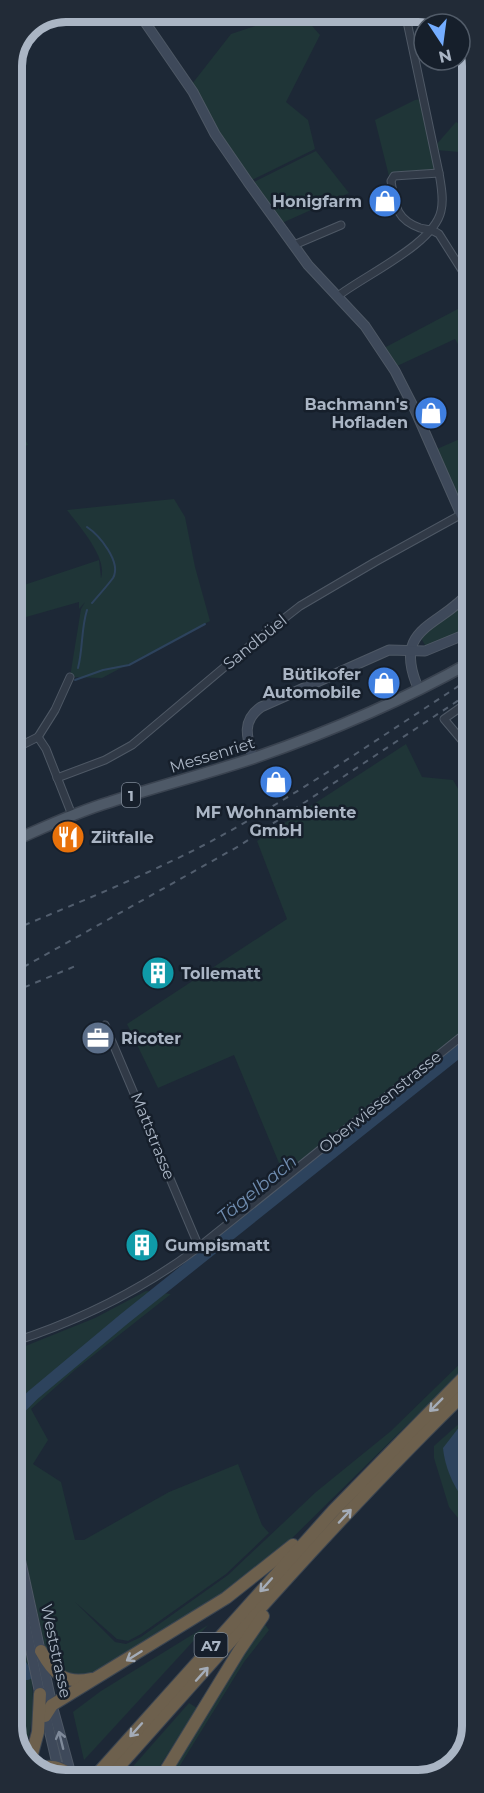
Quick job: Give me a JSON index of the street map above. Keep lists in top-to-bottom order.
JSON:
{
  "streets": {
    "highway": ["A7"],
    "main road": ["Messenriet", "1"],
    "street": [
      "Sandbüel",
      "Oberwiesenstrasse",
      "Mattstrasse",
      "Weststrasse"
    ]
  },
  "crossings": [
    ["Messenriet", "1"],
    ["Oberwiesenstrasse", "Mattstrasse"],
    ["A7", "Weststrasse"]
  ],
  "water": ["Tägelbach"],
  "places": {
    "shop": [
      "Honigfarm",
      "Bachmann's Hofladen",
      "Bütikofer Automobile",
      "MF Wohnambiente GmbH"
    ],
    "restaurant": ["Ziitfalle"],
    "building": ["Tollematt", "Gumpismatt"],
    "office": ["Ricoter"]
  },
  "north": "bottom"
}
